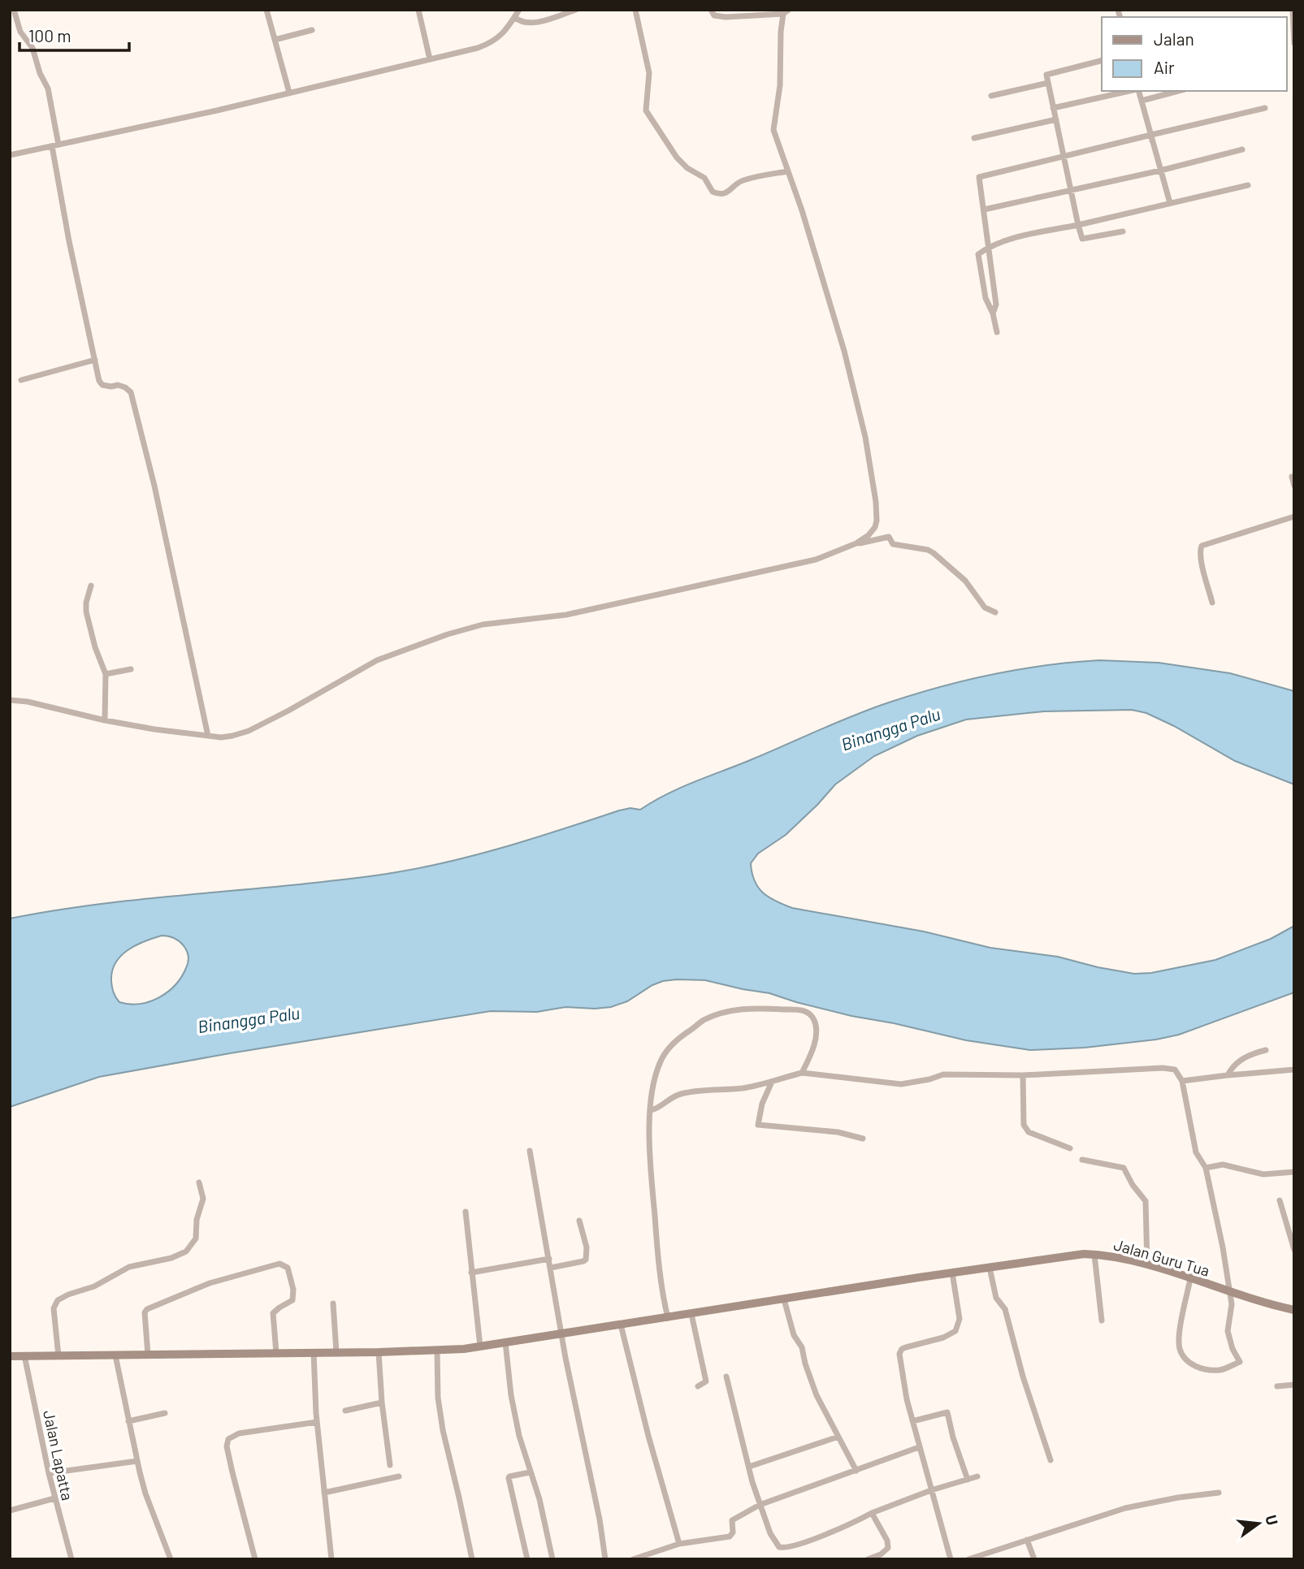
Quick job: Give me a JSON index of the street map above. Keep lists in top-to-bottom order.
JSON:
{
  "streets": {
    "main road": ["Jalan Guru Tua"],
    "street": ["Jalan Lapatta"]
  },
  "crossings": [
    ["Jalan Guru Tua", "Jalan Lapatta"]
  ],
  "water": ["Binangga Palu"],
  "legend": ["Jalan", "Air"],
  "scale_bar": "100 m",
  "north": "right"
}
